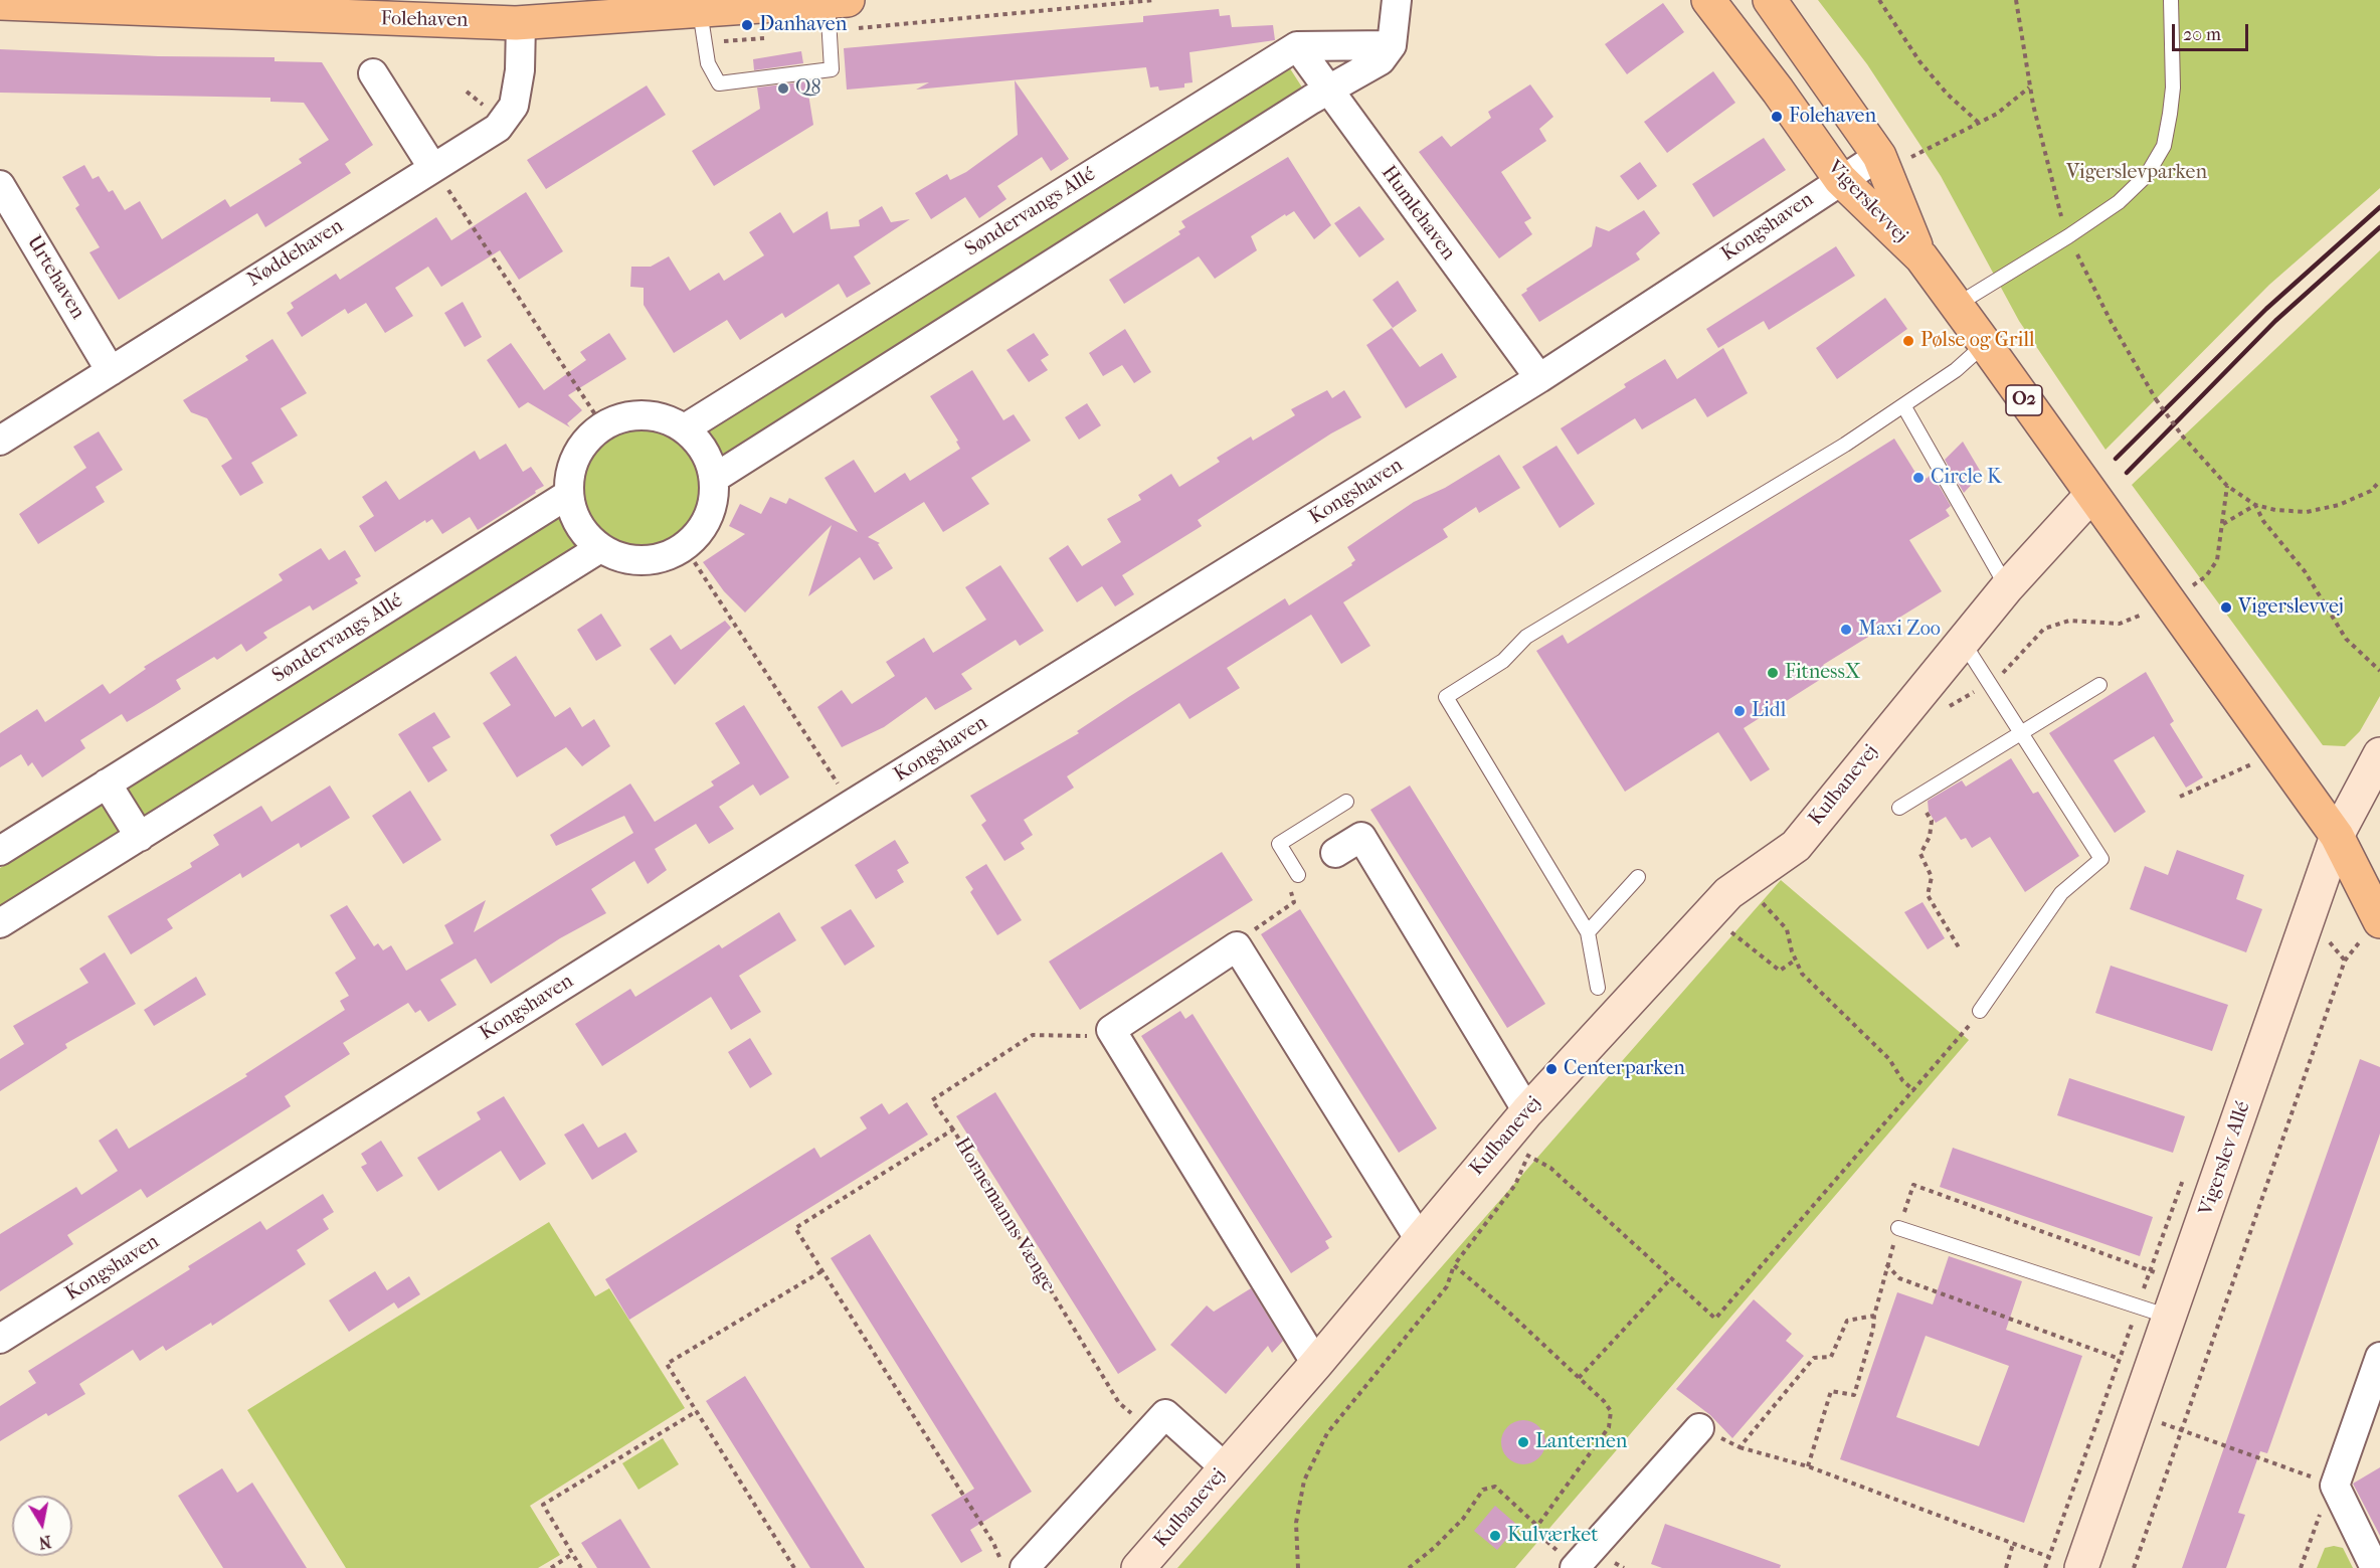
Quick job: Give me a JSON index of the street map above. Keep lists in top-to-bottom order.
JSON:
{
  "streets": {
    "main road": ["Folehaven", "Vigerslevvej", "O2"],
    "street": [
      "Søndervangs Allé",
      "Humlehaven",
      "Kongshaven",
      "Nøddehaven",
      "Urtehaven",
      "Kulbanevej",
      "Vigerslev Allé"
    ],
    "path": ["Hornemanns Vænge"]
  },
  "crossings": [
    ["Folehaven", "Nøddehaven"],
    ["Vigerslevvej", "Kongshaven"],
    ["Vigerslevvej", "Kulbanevej"],
    ["Vigerslevvej", "Vigerslev Allé"],
    ["Søndervangs Allé", "Humlehaven"],
    ["Humlehaven", "Kongshaven"],
    ["Nøddehaven", "Urtehaven"]
  ],
  "parks": ["Vigerslevparken"],
  "places": [
    "Danhaven",
    "Q8",
    "Folehaven",
    "Pølse og Grill",
    "Circle K",
    "Vigerslevvej",
    "Maxi Zoo",
    "FitnessX",
    "Lidl",
    "Centerparken",
    "Lanternen",
    "Kulværket"
  ],
  "scale_bar": "20 m",
  "north": "bottom"
}
